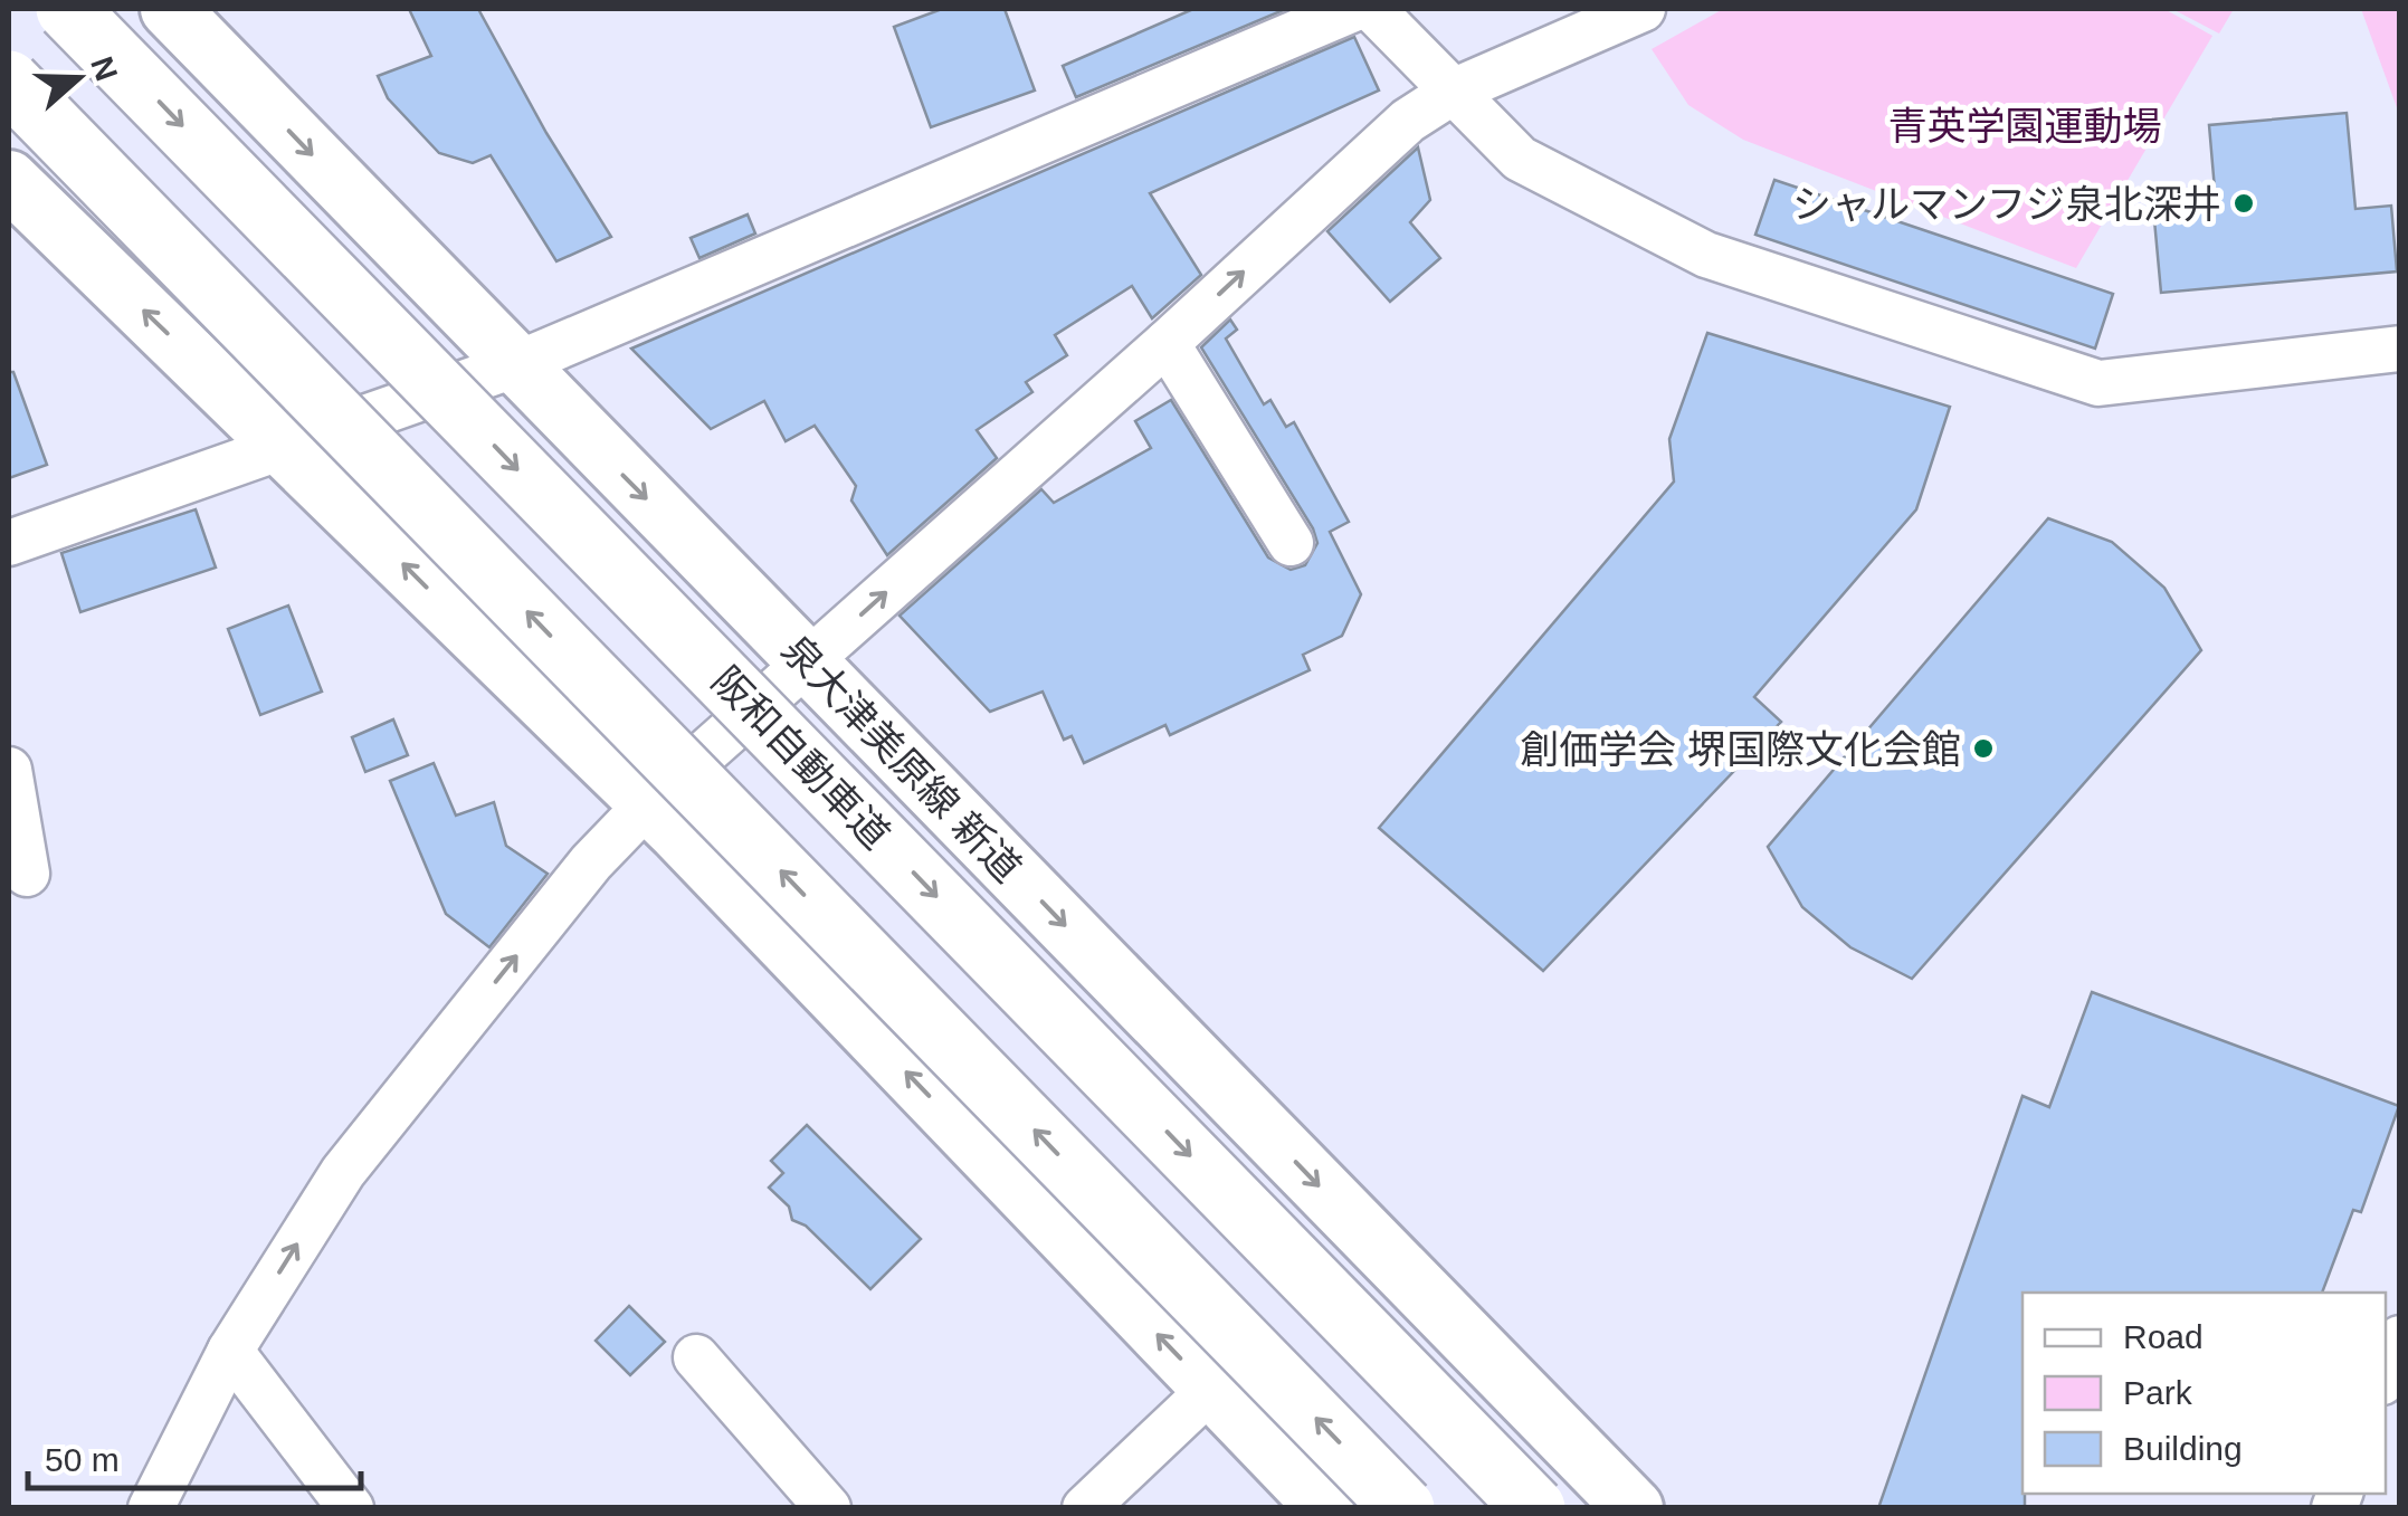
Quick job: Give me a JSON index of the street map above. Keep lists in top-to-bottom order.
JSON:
{
  "streets": {
    "highway": ["阪和自動車道"],
    "main road": ["泉大津美原線 新道"]
  },
  "parks": ["青英学園運動場"],
  "places": ["シャルマンフジ泉北深井", "創価学会 堺国際文化会館"],
  "legend": ["Road", "Park", "Building"],
  "scale_bar": "50 m",
  "north": "right"
}
